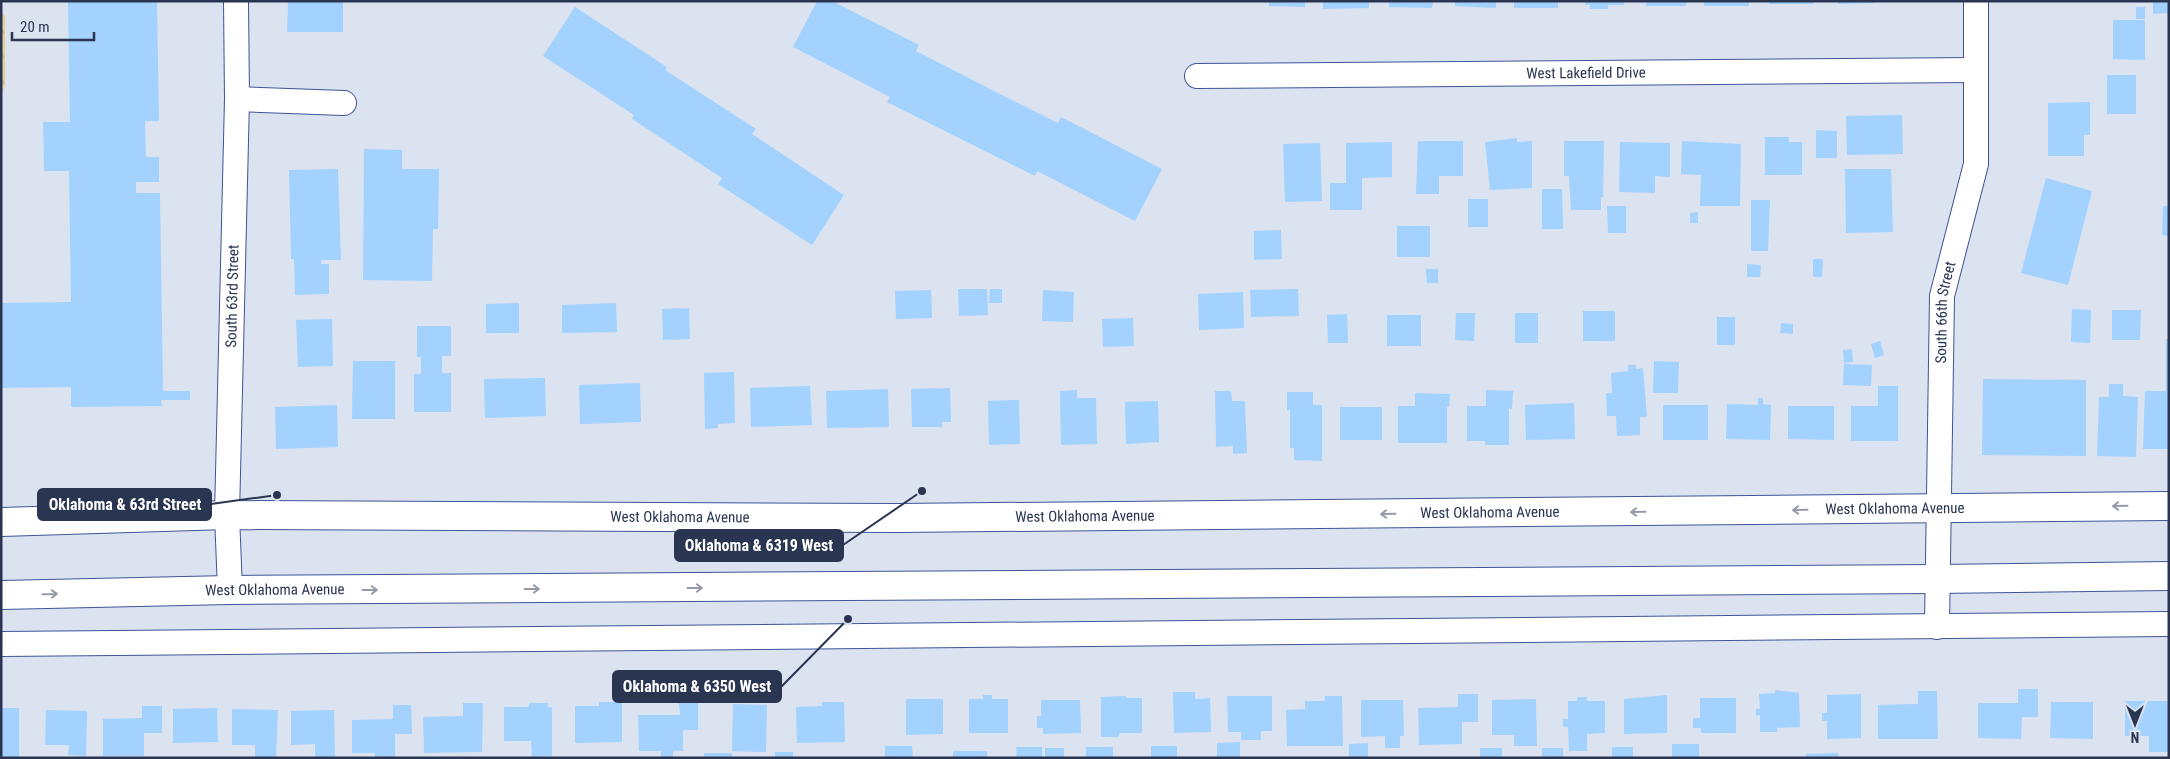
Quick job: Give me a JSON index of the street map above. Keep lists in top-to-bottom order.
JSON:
{
  "streets": {
    "main road": ["West Oklahoma Avenue"],
    "street": ["West Lakefield Drive", "South 63rd Street", "South 66th Street"]
  },
  "crossings": [
    ["West Lakefield Drive", "South 66th Street"],
    ["South 63rd Street", "West Oklahoma Avenue"],
    ["South 66th Street", "West Oklahoma Avenue"]
  ],
  "places": ["Oklahoma & 6319 West", "Oklahoma & 63rd Street", "Oklahoma & 6350 West"],
  "scale_bar": "20 m",
  "north": "bottom"
}
